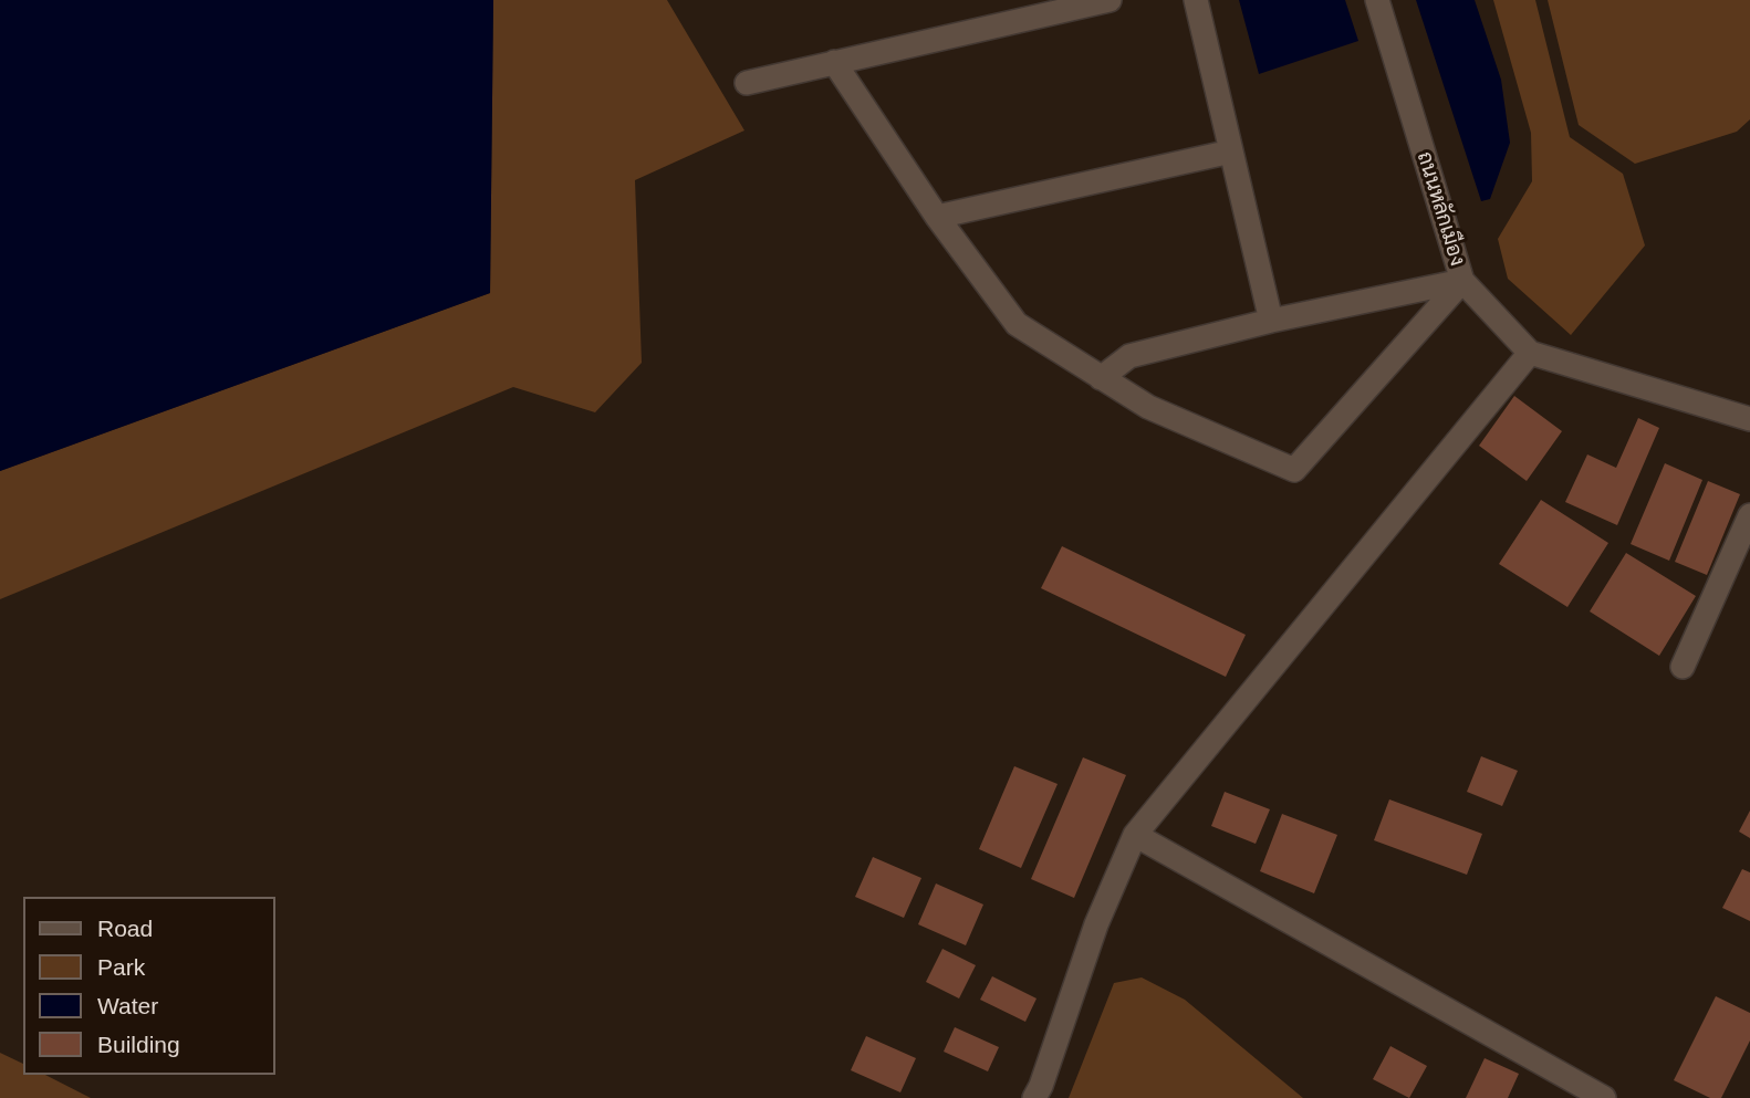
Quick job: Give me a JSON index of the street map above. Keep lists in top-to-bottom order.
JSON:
{
  "streets": {
    "street": ["ถนนหลักเมือง"]
  },
  "legend": [
    "Road",
    "Park",
    "Water",
    "Building"
  ]
}
